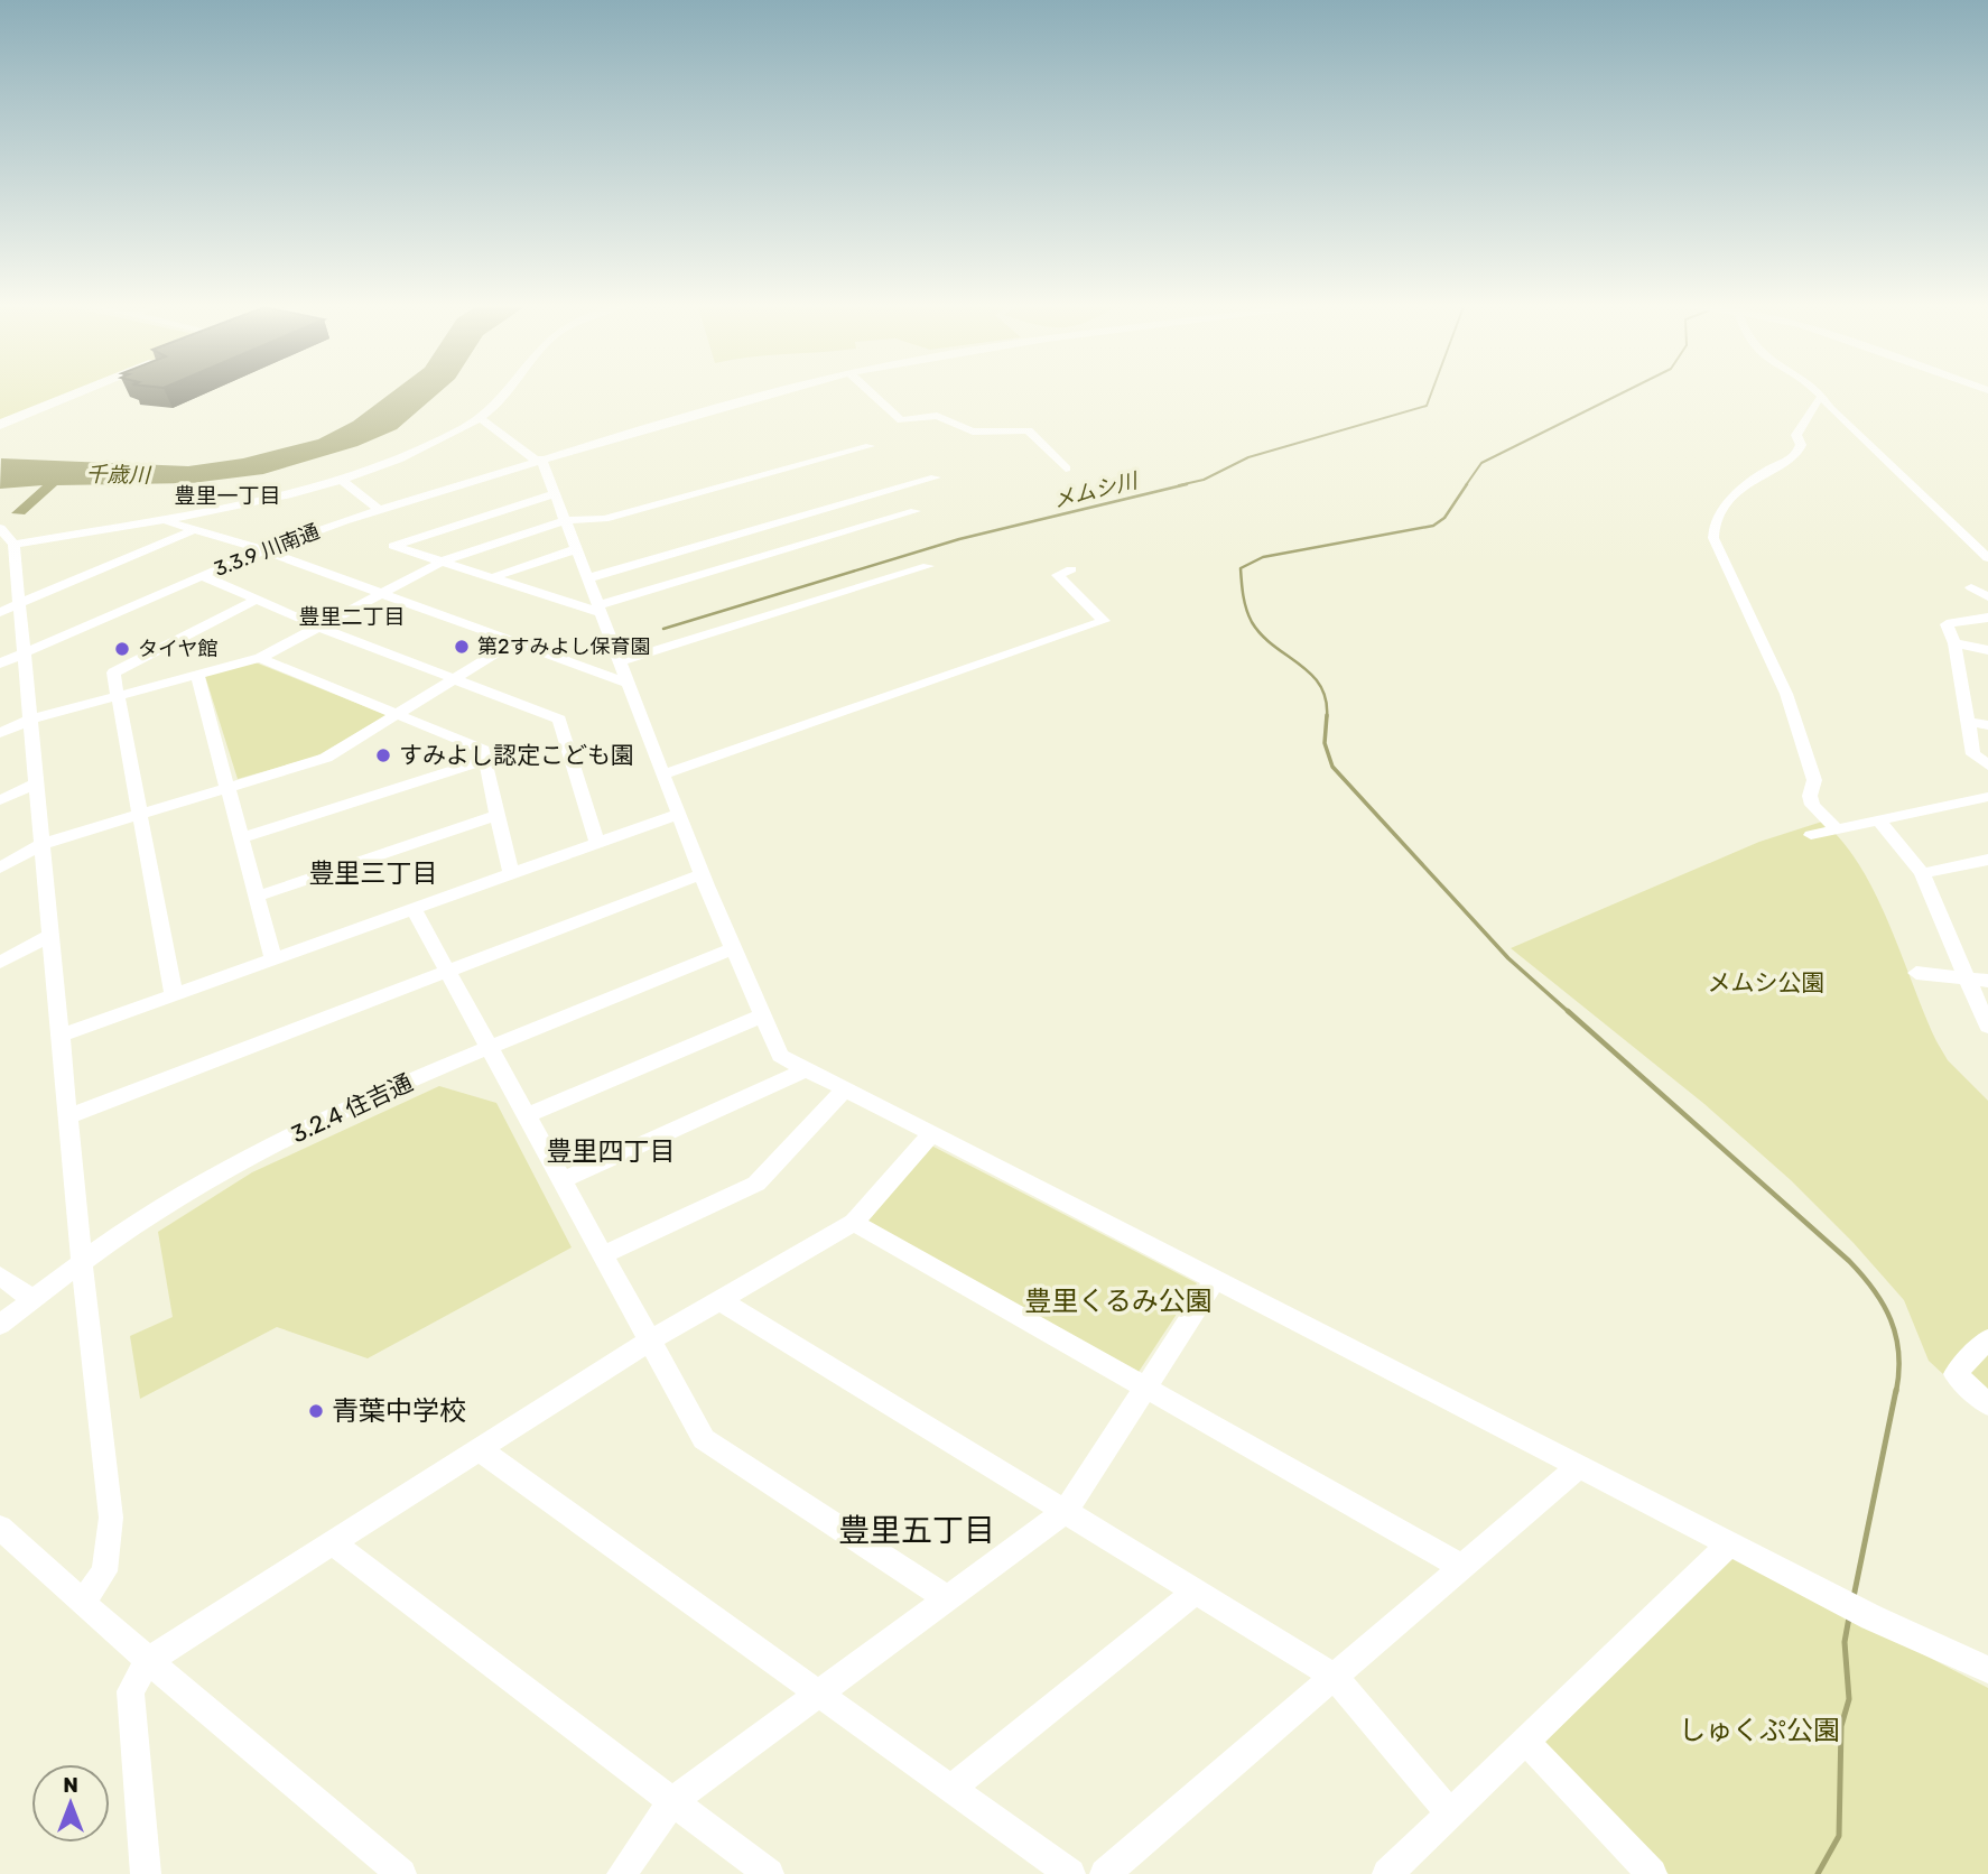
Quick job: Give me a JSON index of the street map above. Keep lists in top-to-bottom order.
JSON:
{
  "streets": {
    "street": ["3.3.9 川南通", "3.2.4 住吉通"]
  },
  "districts": [
    "豊里一丁目",
    "豊里二丁目",
    "豊里三丁目",
    "豊里四丁目",
    "豊里五丁目"
  ],
  "water": ["千歳川", "メムシ川"],
  "parks": ["メムシ公園", "豊里くるみ公園", "しゅくぷ公園"],
  "places": [
    "第2すみよし保育園",
    "タイヤ館",
    "すみよし認定こども園",
    "青葉中学校"
  ],
  "north": "top"
}
